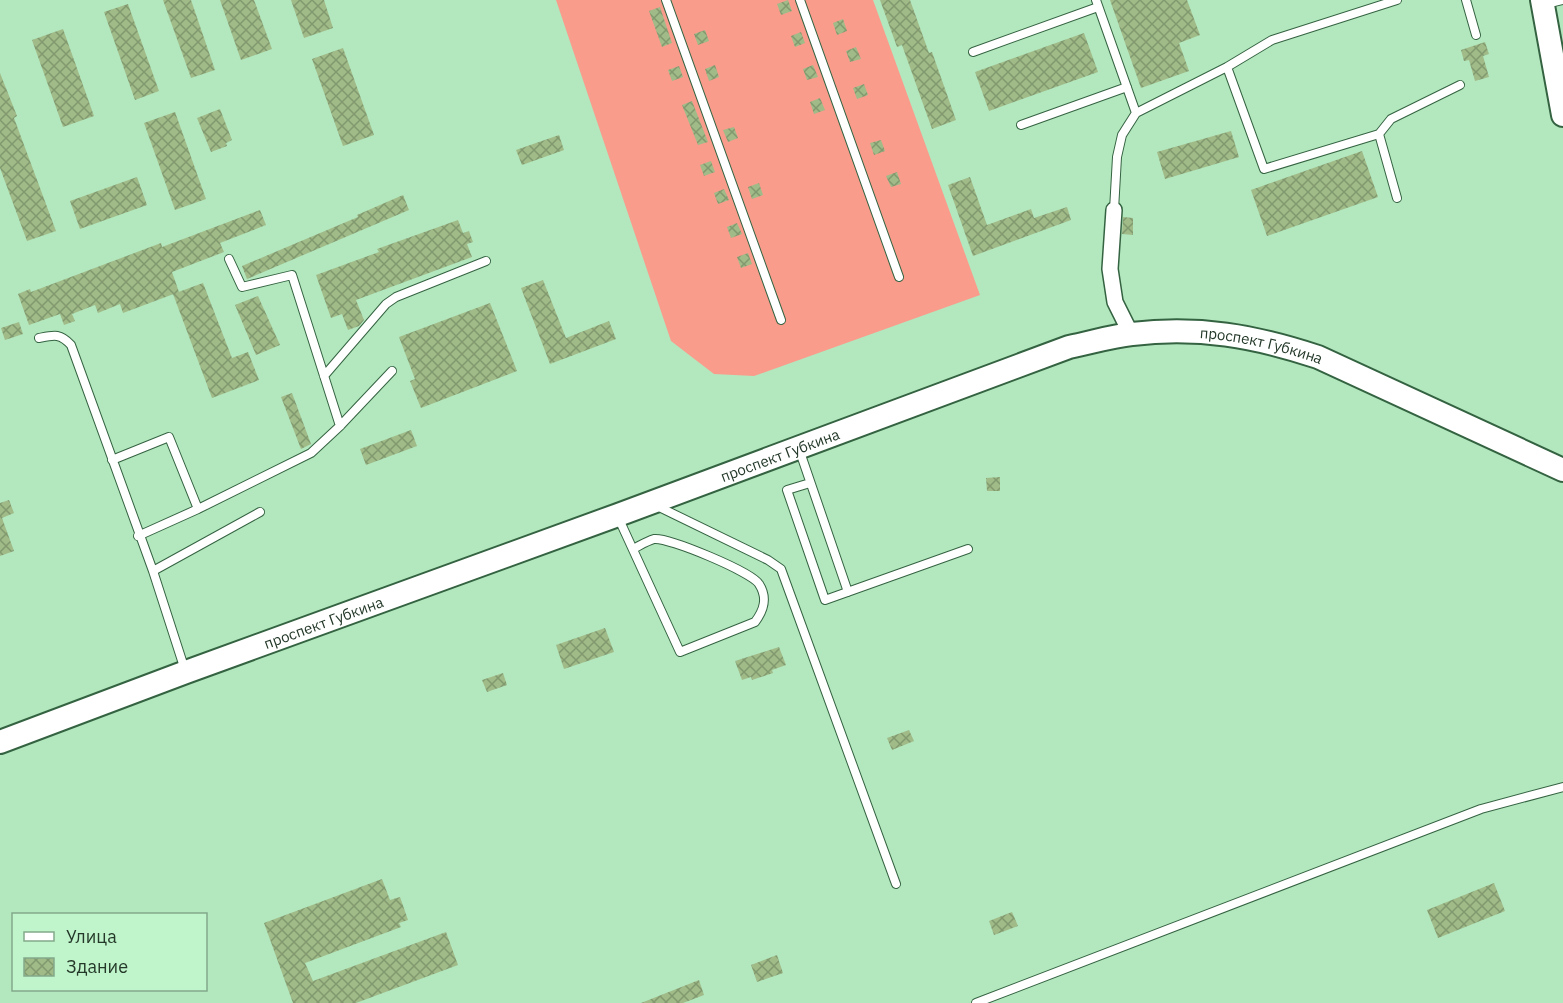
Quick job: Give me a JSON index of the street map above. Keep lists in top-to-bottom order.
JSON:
{
  "streets": {
    "street": ["проспект Губкина"]
  },
  "legend": ["Улица", "Здание"]
}
